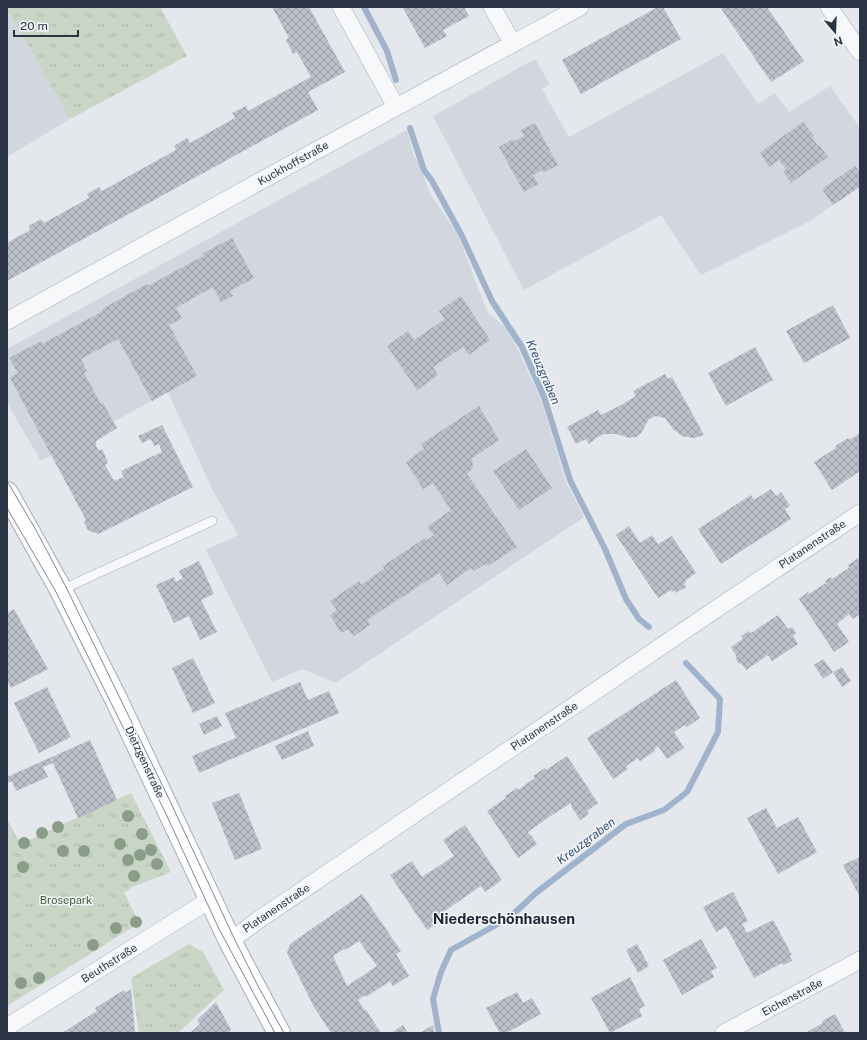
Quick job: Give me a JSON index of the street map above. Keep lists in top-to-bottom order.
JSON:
{
  "streets": {
    "main road": ["Dietzgenstraße"],
    "street": [
      "Kuckhoffstraße",
      "Platanenstraße",
      "Beuthstraße",
      "Eichenstraße"
    ]
  },
  "crossings": [
    ["Platanenstraße", "Dietzgenstraße"],
    ["Dietzgenstraße", "Beuthstraße"]
  ],
  "districts": ["Niederschönhausen"],
  "water": ["Kreuzgraben"],
  "parks": ["Brosepark"],
  "scale_bar": "20 m",
  "north": "bottom"
}
